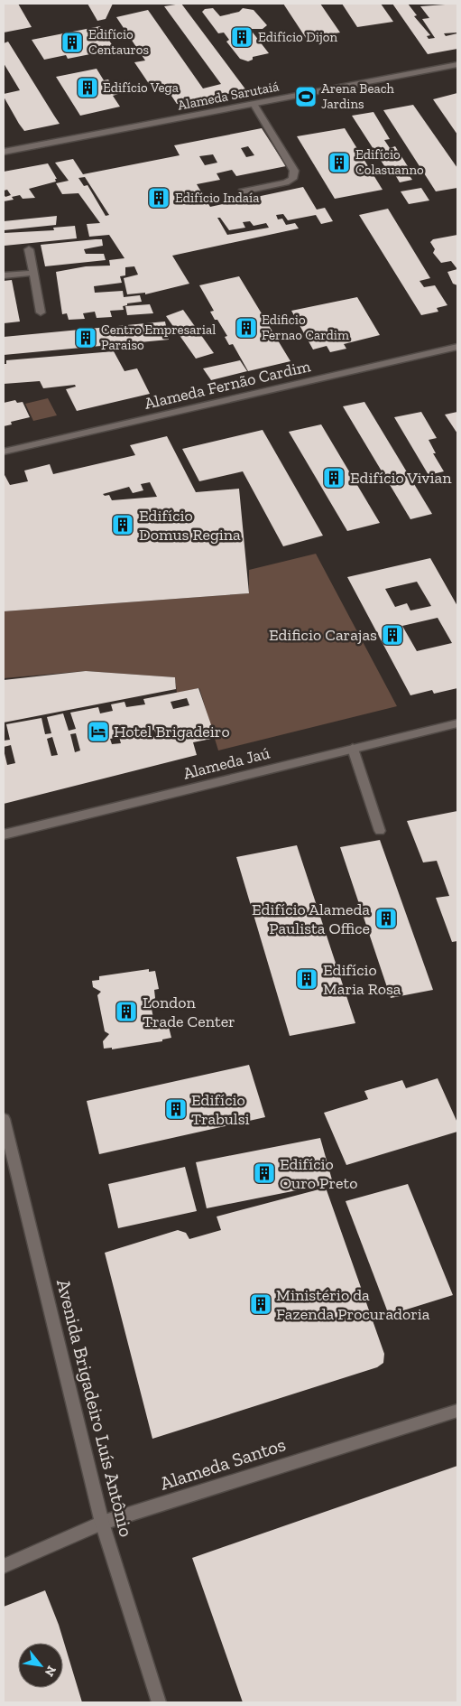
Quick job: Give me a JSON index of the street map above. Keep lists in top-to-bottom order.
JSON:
{
  "streets": {
    "street": [
      "Alameda Sarutaiá",
      "Alameda Fernão Cardim",
      "Alameda Jaú",
      "Avenida Brigadeiro Luís Antônio",
      "Alameda Santos"
    ]
  },
  "crossings": [
    ["Avenida Brigadeiro Luís Antônio", "Alameda Santos"]
  ],
  "places": {
    "building": [
      "Edifício Dijon",
      "Edifício Centauros",
      "Edifício Vega",
      "Edifício Colasuanno",
      "Edifício Indaía",
      "Edificio Fernao Cardim",
      "Centro Empresarial Paraiso",
      "Edifício Vivian",
      "Edifício Domus Regina",
      "Edificio Carajas",
      "Edifício Alameda Paulista Office",
      "Edifício Maria Rosa",
      "London Trade Center",
      "Edifício Trabulsi",
      "Edifício Ouro Preto",
      "Ministério da Fazenda Procuradoria"
    ],
    "sports": ["Arena Beach Jardins"],
    "hotel": ["Hotel Brigadeiro"]
  },
  "north": "bottom right"
}
